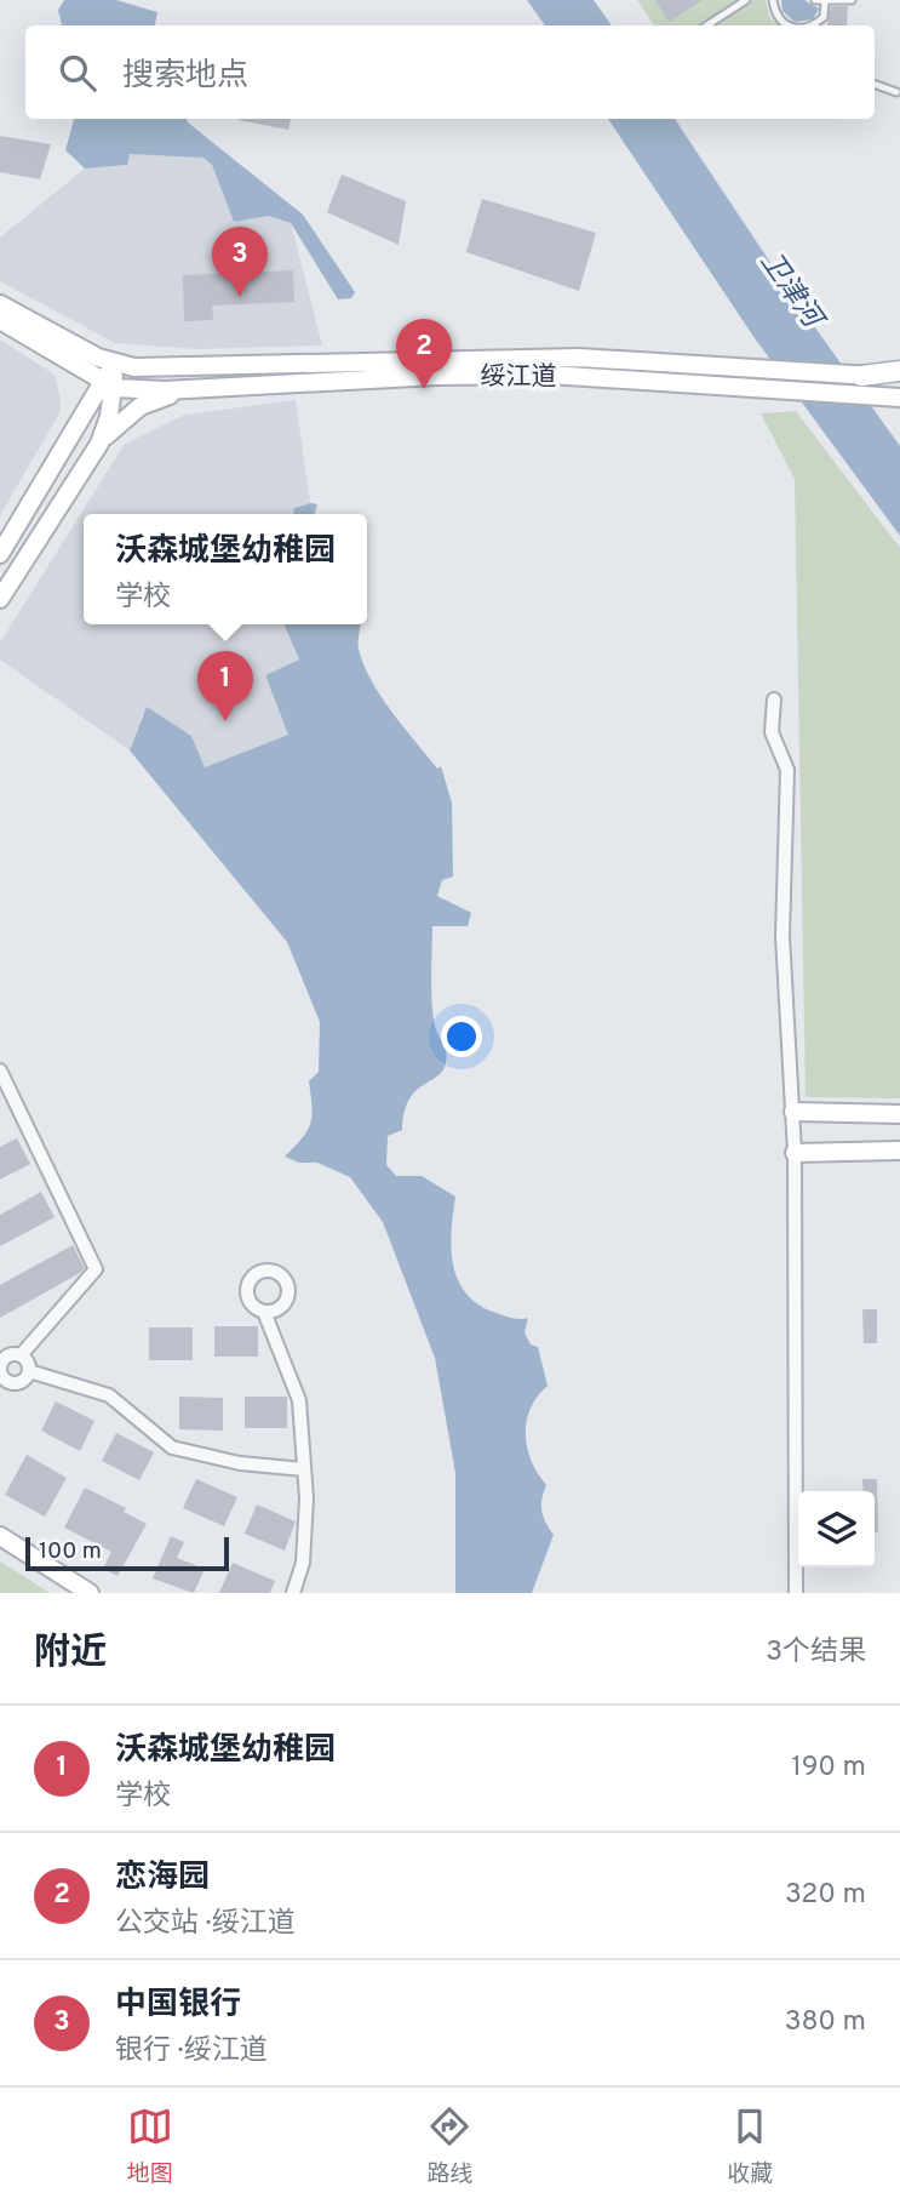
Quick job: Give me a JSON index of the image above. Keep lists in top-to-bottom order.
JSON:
{
  "streets": {
    "main road": ["绥江道"]
  },
  "water": ["卫津河"],
  "scale_bar": "100 m",
  "page": {
    "search": "搜索地点",
    "pins": ["3", "2", "1"],
    "popup": ["沃森城堡幼稚园", "学校"],
    "scale": "100 m",
    "heading": ["附近", "3个结果"],
    "list": [
      {
        "mark": "1",
        "name": "沃森城堡幼稚园",
        "note": "学校",
        "value": "190 m"
      },
      {
        "mark": "2",
        "name": "恋海园",
        "note": "公交站 · 绥江道",
        "value": "320 m"
      },
      {
        "mark": "3",
        "name": "中国银行",
        "note": "银行 · 绥江道",
        "value": "380 m"
      }
    ],
    "nav": ["地图", "路线", "收藏"]
  }
}
